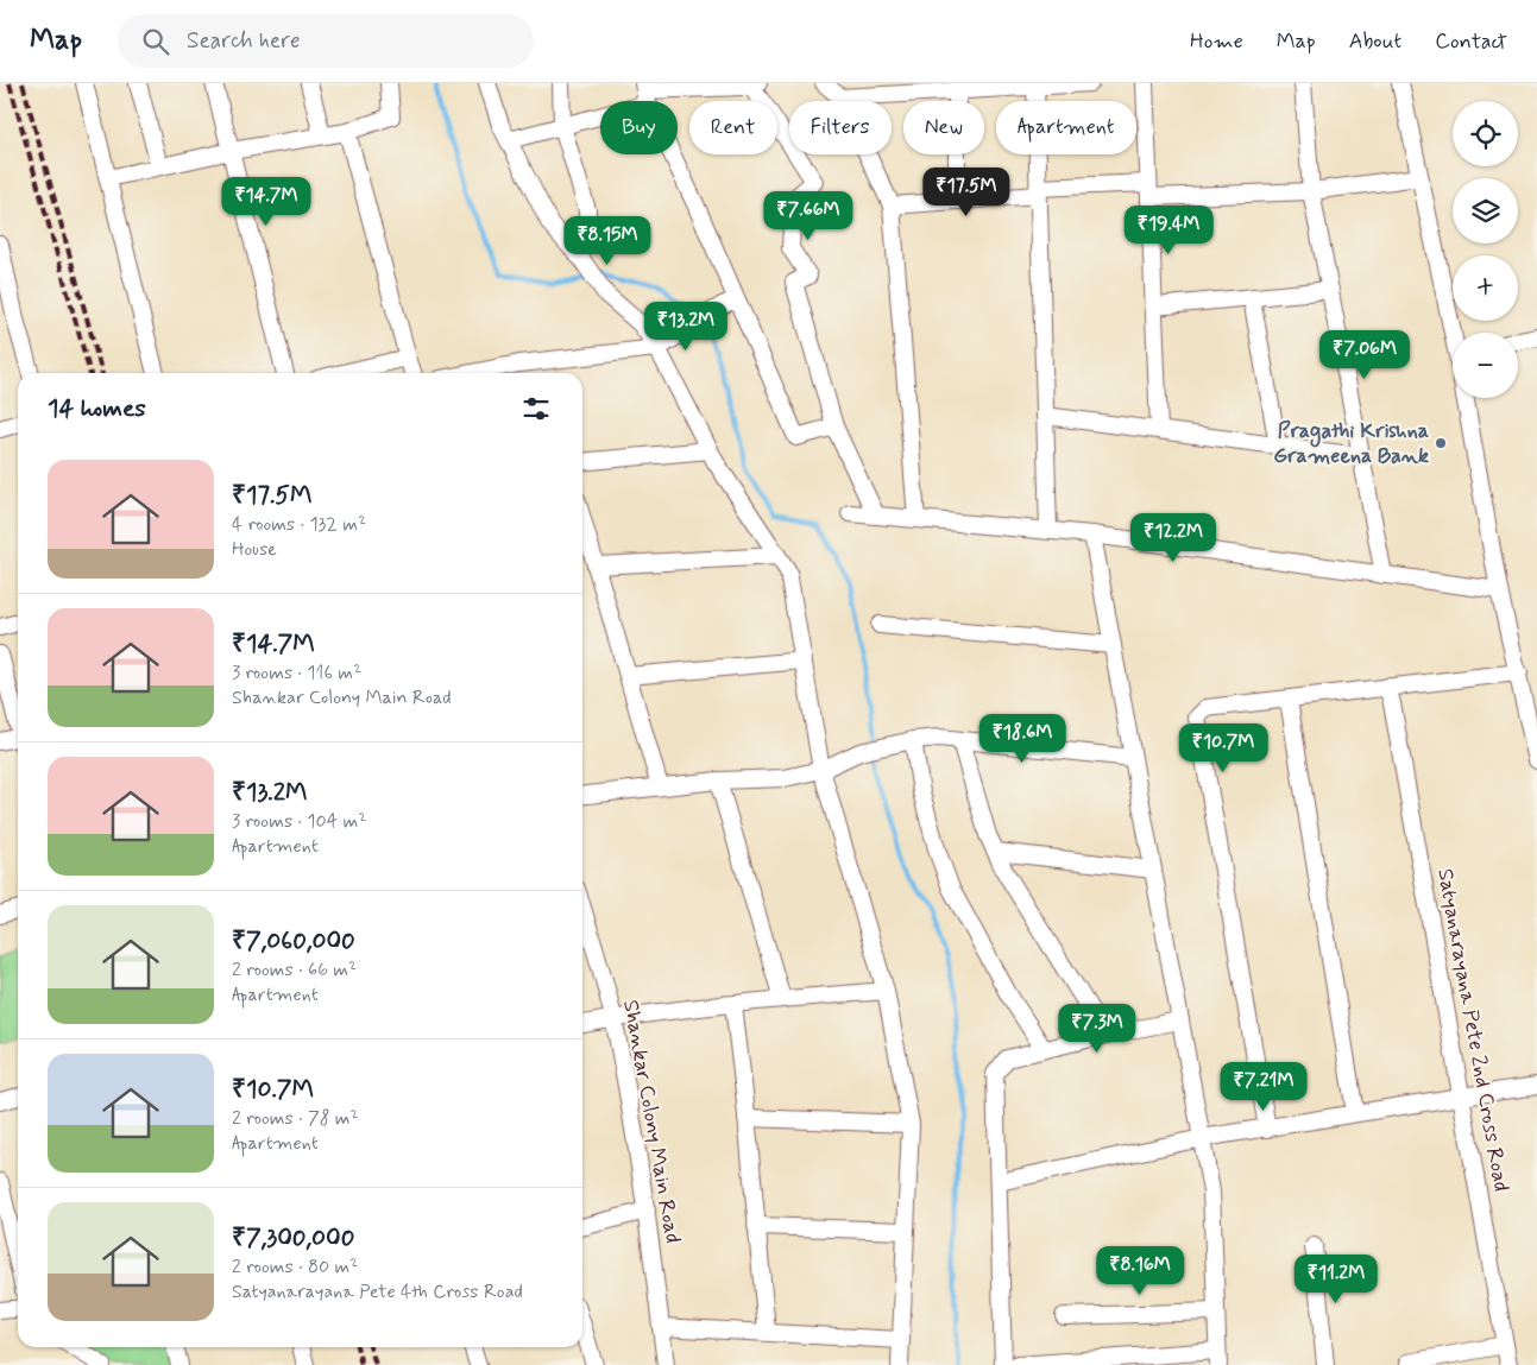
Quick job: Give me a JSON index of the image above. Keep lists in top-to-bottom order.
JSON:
{
  "streets": {
    "street": ["Satyanarayana Pete 2nd Cross Road", "Shankar Colony Main Road"]
  },
  "places": ["Pragathi Krishna Grameena Bank"],
  "page": {
    "header": "Map",
    "search": "Search here",
    "nav": [
      "Home",
      "Map",
      "About",
      "Contact"
    ],
    "map_buttons": ["+", "−"],
    "chip": [
      "Buy",
      "Rent",
      "Filters",
      "New",
      "Apartment"
    ],
    "price": [
      "₹17.5M",
      "₹14.7M",
      "₹7.66M",
      "₹19.4M",
      "₹8.15M",
      "₹13.2M",
      "₹7.06M",
      "₹12.2M",
      "₹18.6M",
      "₹10.7M",
      "₹7.3M",
      "₹7.21M",
      "₹8.16M",
      "₹11.2M"
    ],
    "heading": "14 homes",
    "list": [
      {
        "name": "₹17.5M",
        "note": "4 rooms · 132 m² · House"
      },
      {
        "name": "₹14.7M",
        "note": "3 rooms · 116 m² · Shankar Colony Main Road"
      },
      {
        "name": "₹13.2M",
        "note": "3 rooms · 104 m² · Apartment"
      },
      {
        "name": "₹7,060,000",
        "note": "2 rooms · 66 m² · Apartment"
      },
      {
        "name": "₹10.7M",
        "note": "2 rooms · 78 m² · Apartment"
      },
      {
        "name": "₹7,300,000",
        "note": "2 rooms · 80 m² · Satyanarayana Pete 4th Cross Road"
      }
    ]
  }
}
